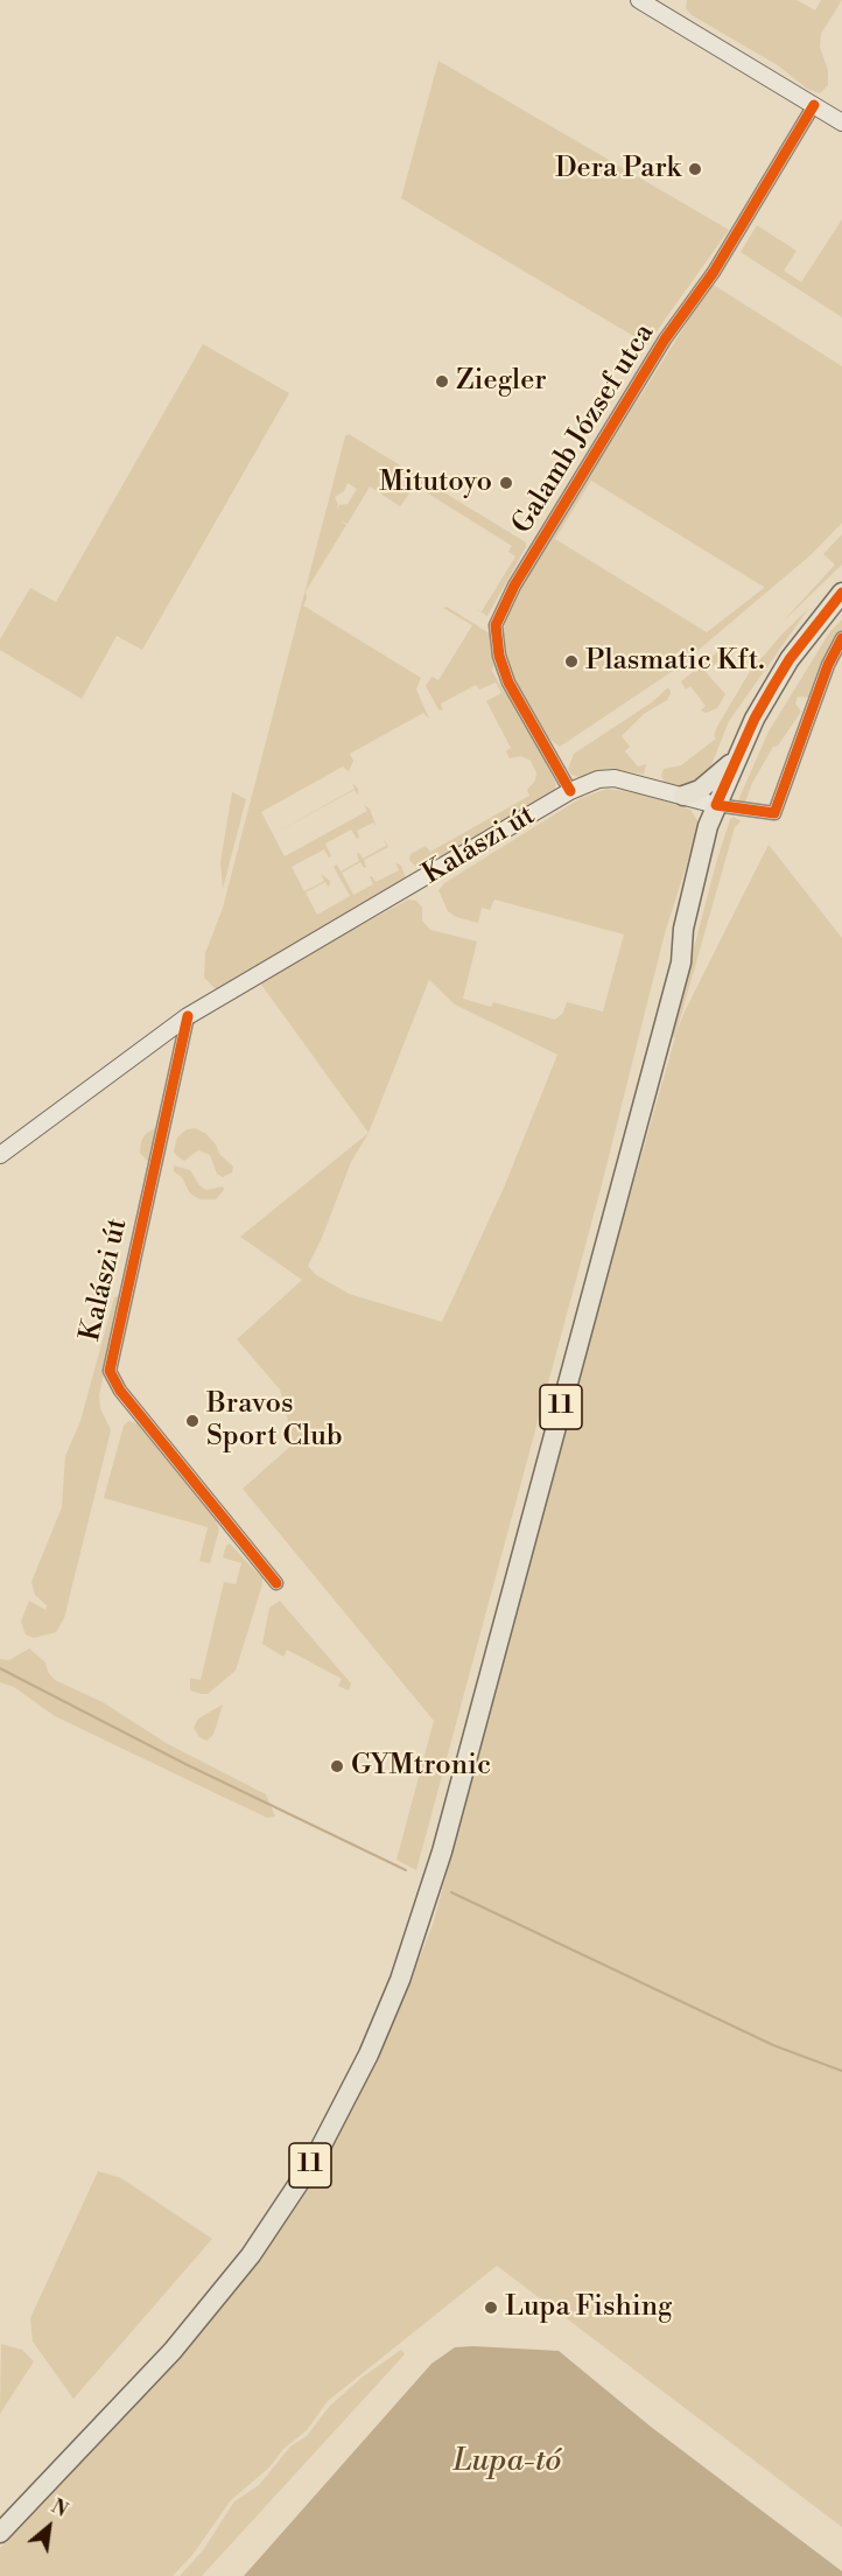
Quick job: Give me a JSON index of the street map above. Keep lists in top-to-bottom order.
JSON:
{
  "streets": {
    "main road": ["Kalászi út", "11"],
    "street": ["Galamb József utca"]
  },
  "crossings": [
    ["Galamb József utca", "Kalászi út"],
    ["Kalászi út", "11"]
  ],
  "water": ["Lupa-tó"],
  "places": [
    "Dera Park",
    "Ziegler",
    "Mitutoyo",
    "Plasmatic Kft.",
    "Bravos Sport Club",
    "GYMtronic",
    "Lupa Fishing"
  ],
  "north": "top right"
}
